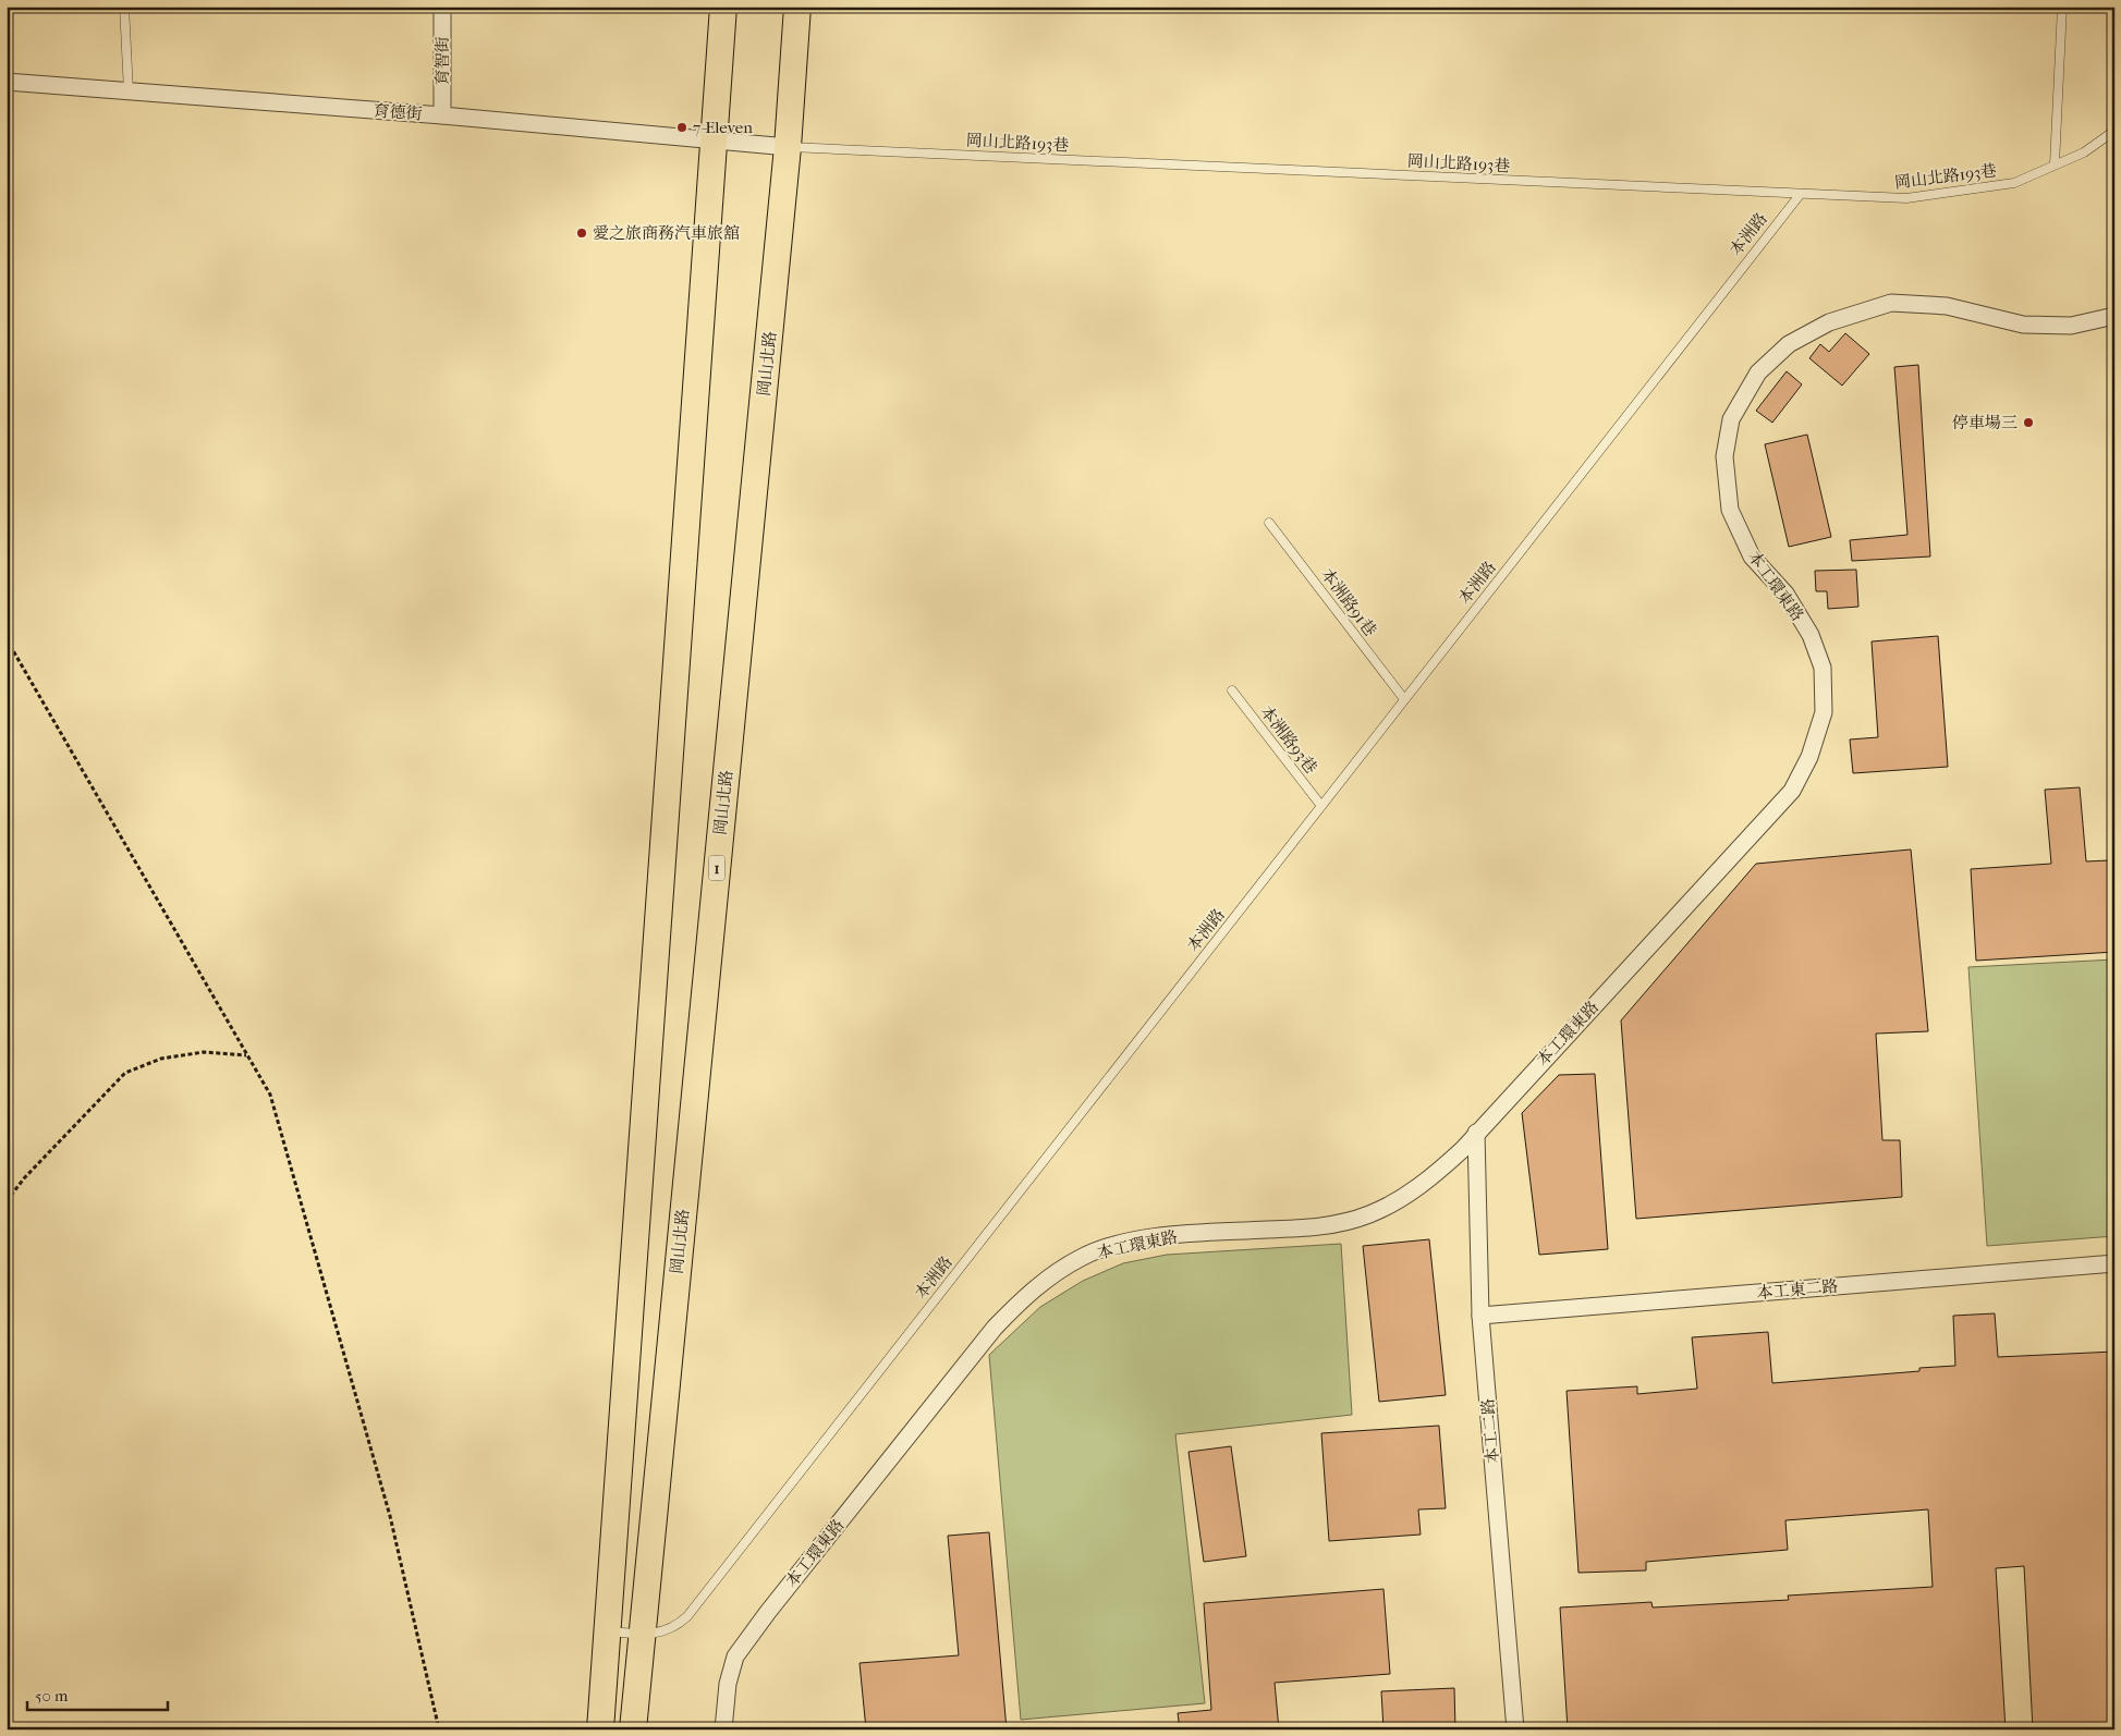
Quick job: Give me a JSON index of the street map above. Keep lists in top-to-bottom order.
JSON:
{
  "streets": {
    "main road": ["岡山北路", "1"],
    "street": [
      "育智街",
      "育德街",
      "本工環東路",
      "本工東二路",
      "本工二路"
    ],
    "lane": [
      "岡山北路193巷",
      "本洲路",
      "本洲路91巷",
      "本洲路93巷"
    ]
  },
  "crossings": [
    ["育智街", "育德街"],
    ["育德街", "岡山北路193巷"],
    ["育德街", "岡山北路"],
    ["岡山北路193巷", "本洲路"],
    ["岡山北路193巷", "岡山北路"],
    ["本洲路", "岡山北路"],
    ["本洲路", "本洲路91巷"],
    ["本洲路", "本洲路93巷"],
    ["本工環東路", "本工二路"],
    ["本工東二路", "本工二路"]
  ],
  "places": ["7-Eleven", "愛之旅商務汽車旅舘", "停車場三"],
  "scale_bar": "50 m"
}
